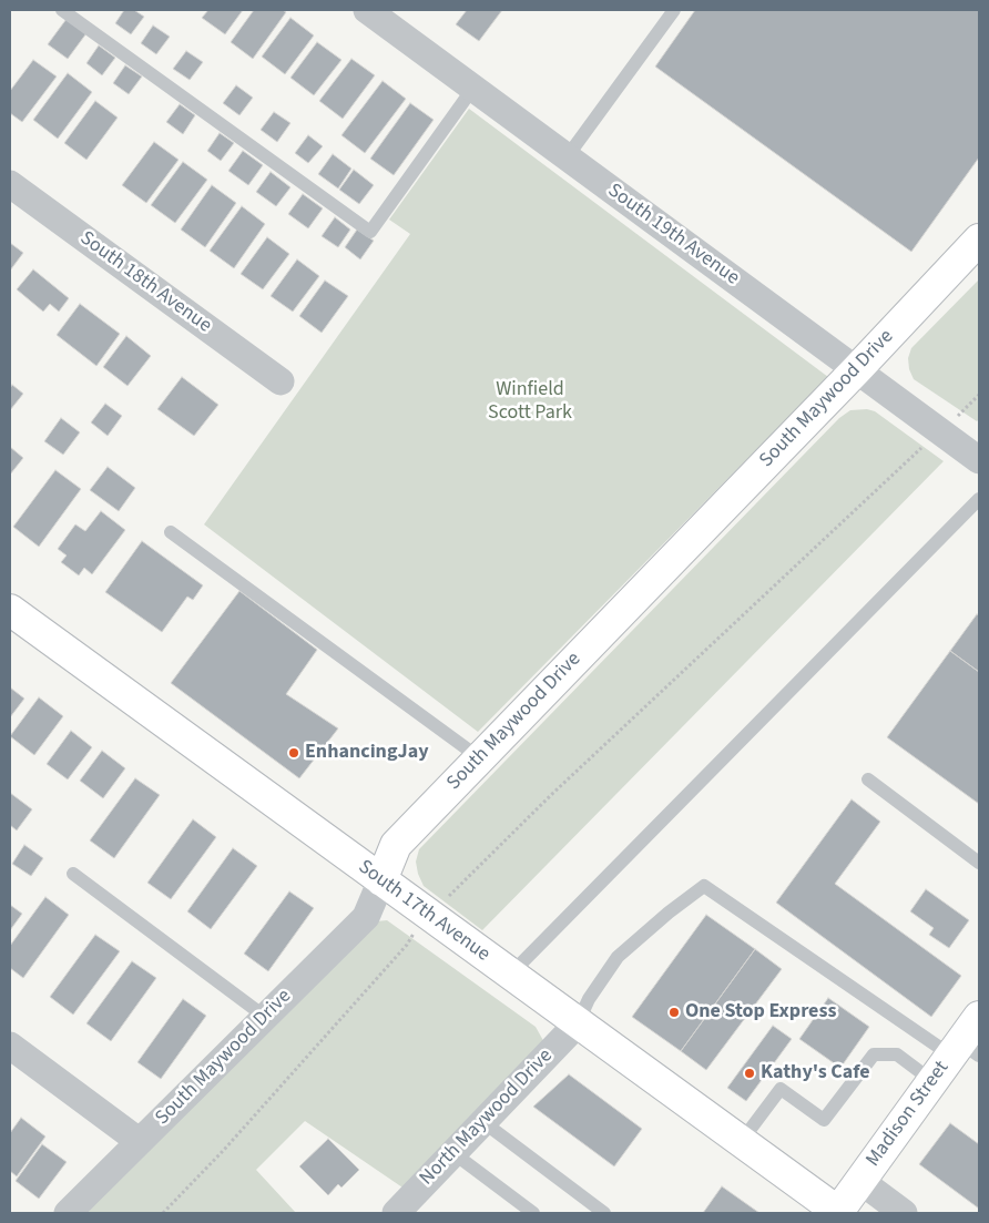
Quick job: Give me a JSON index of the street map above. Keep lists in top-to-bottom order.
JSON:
{
  "streets": {
    "street": [
      "South 19th Avenue",
      "South 18th Avenue",
      "South Maywood Drive",
      "South 17th Avenue",
      "Madison Street",
      "North Maywood Drive"
    ]
  },
  "crossings": [
    ["South 19th Avenue", "South Maywood Drive"],
    ["South Maywood Drive", "South 17th Avenue"],
    ["South 17th Avenue", "Madison Street"],
    ["South 17th Avenue", "North Maywood Drive"]
  ],
  "parks": ["Winfield Scott Park"],
  "places": ["EnhancingJay", "One Stop Express", "Kathy's Cafe"]
}
